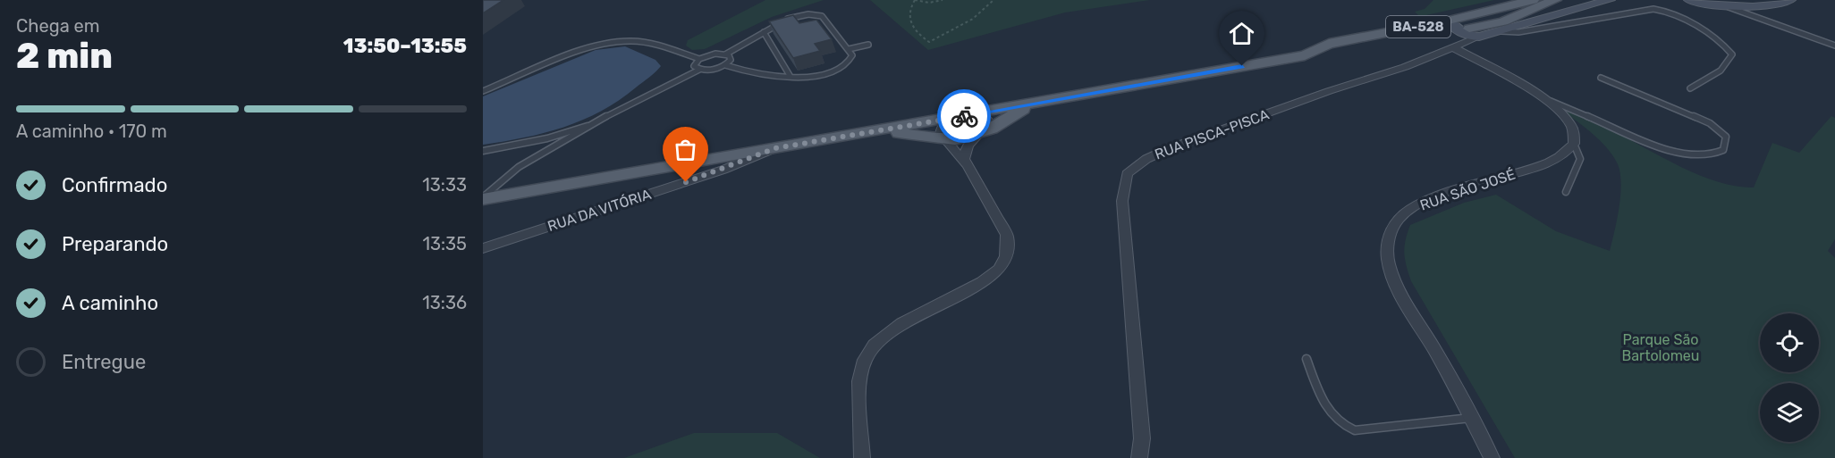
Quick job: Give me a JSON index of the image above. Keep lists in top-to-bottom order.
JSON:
{
  "streets": {
    "main road": ["BA-528"],
    "street": ["RUA PISCA-PISCA", "RUA SÃO JOSÉ", "RUA DA VITÓRIA"]
  },
  "crossings": [
    ["BA-528", "RUA DA VITÓRIA"]
  ],
  "parks": ["Parque São Bartolomeu"],
  "page": {
    "heading": ["2 min", "Chega em", "13:50–13:55"],
    "bar": "A caminho · 170 m",
    "list": [
      ["Confirmado", "13:33"],
      ["Preparando", "13:35"],
      ["A caminho", "13:36"],
      "Entregue"
    ]
  }
}
